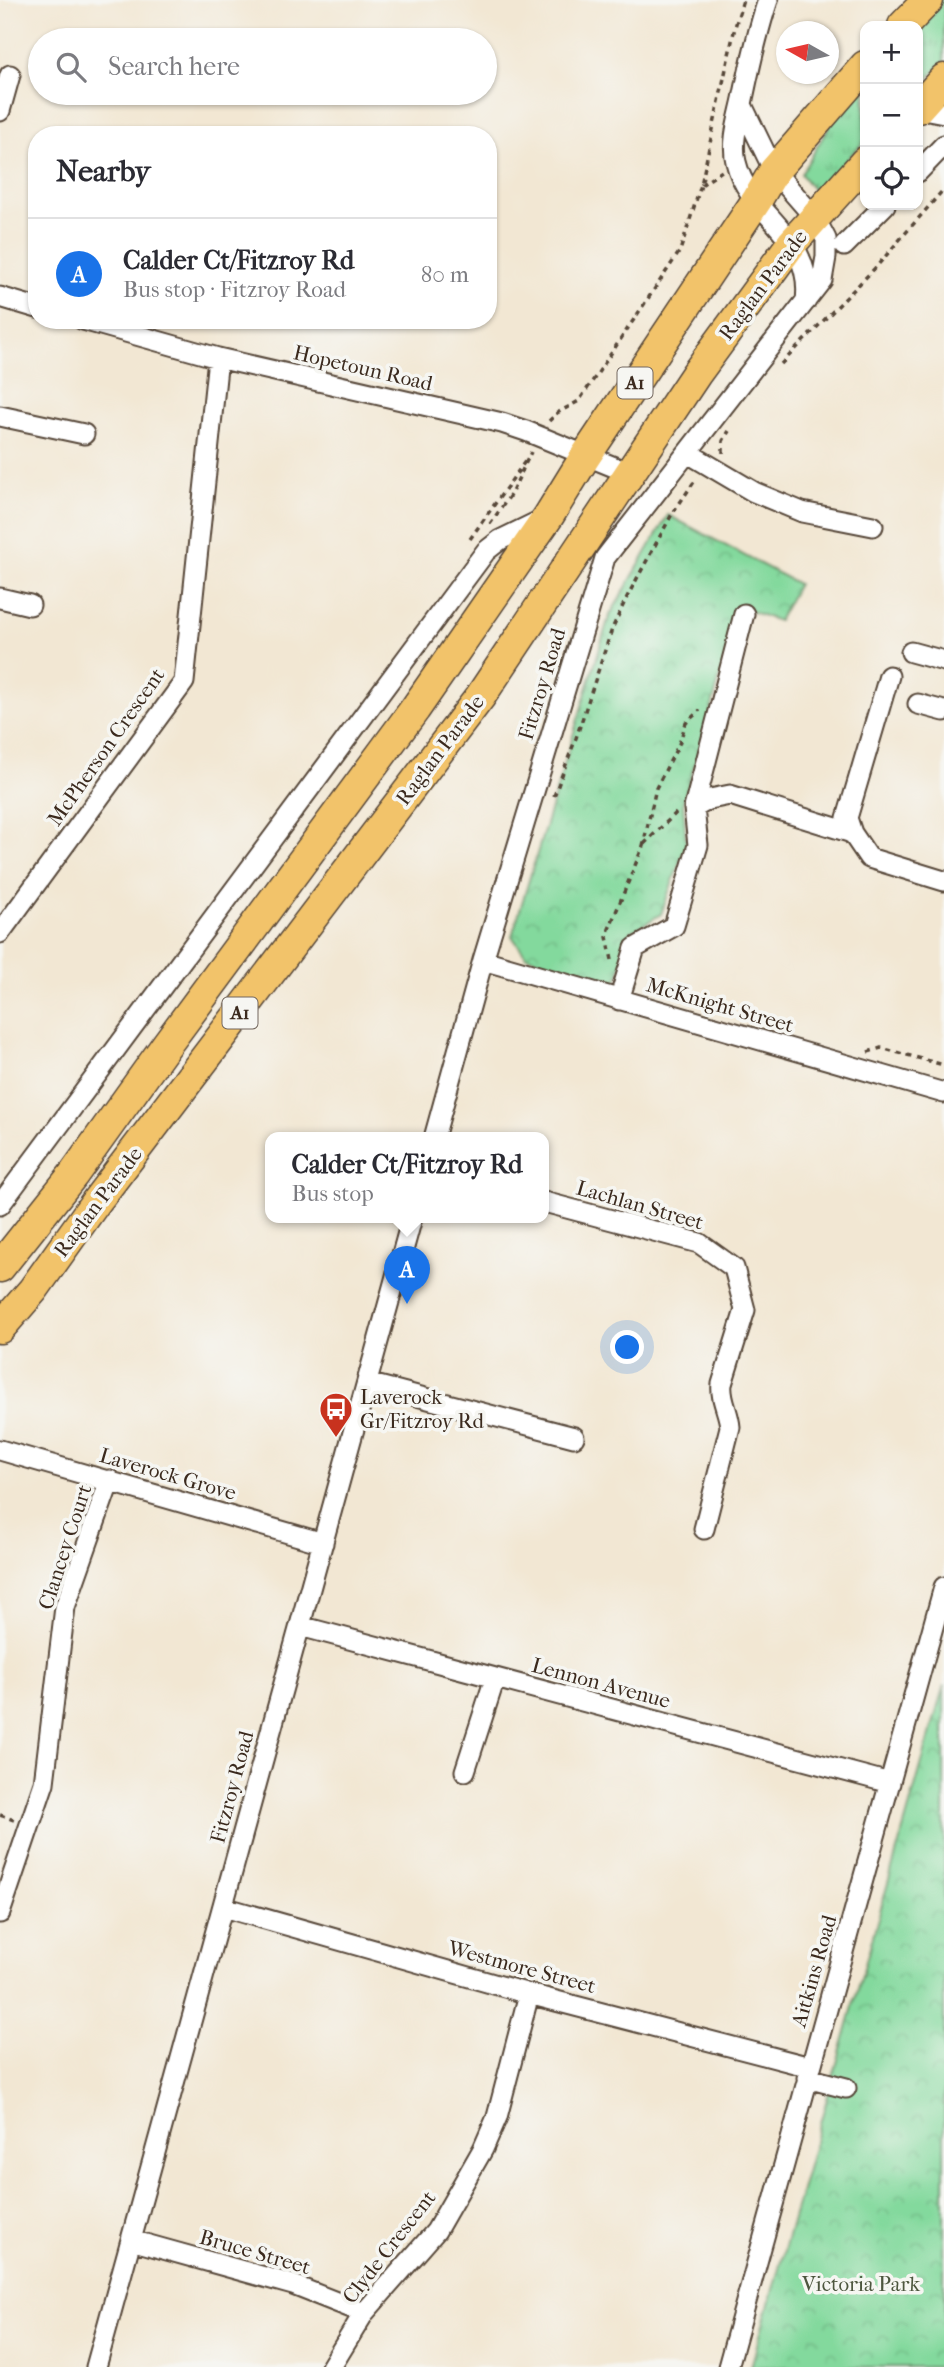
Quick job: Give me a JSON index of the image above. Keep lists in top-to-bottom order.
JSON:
{
  "streets": {
    "highway": ["Raglan Parade", "A1"],
    "street": [
      "Hopetoun Road",
      "Fitzroy Road",
      "McPherson Crescent",
      "McKnight Street",
      "Lachlan Street",
      "Laverock Grove",
      "Clancey Court",
      "Lennon Avenue",
      "Westmore Street",
      "Aitkins Road",
      "Clyde Crescent",
      "Bruce Street"
    ]
  },
  "crossings": [
    ["Raglan Parade", "Hopetoun Road"],
    ["Raglan Parade", "Fitzroy Road"],
    ["Hopetoun Road", "McPherson Crescent"],
    ["Fitzroy Road", "McKnight Street"],
    ["Fitzroy Road", "Laverock Grove"],
    ["Fitzroy Road", "Lennon Avenue"],
    ["Fitzroy Road", "Westmore Street"],
    ["Fitzroy Road", "Bruce Street"],
    ["Laverock Grove", "Clancey Court"],
    ["Lennon Avenue", "Aitkins Road"],
    ["Westmore Street", "Aitkins Road"],
    ["Westmore Street", "Clyde Crescent"],
    ["Clyde Crescent", "Bruce Street"]
  ],
  "parks": ["Victoria Park"],
  "places": {
    "bus stop": ["Laverock Gr/Fitzroy Rd"]
  },
  "north": "left",
  "page": {
    "map_buttons": ["+", "−"],
    "search": "Search here",
    "heading": "Nearby",
    "list": [
      {
        "mark": "A",
        "name": "Calder Ct/Fitzroy Rd",
        "note": "Bus stop · Fitzroy Road",
        "value": "80 m"
      }
    ],
    "popup": ["Calder Ct/Fitzroy Rd", "Bus stop"],
    "pins": "A"
  }
}
